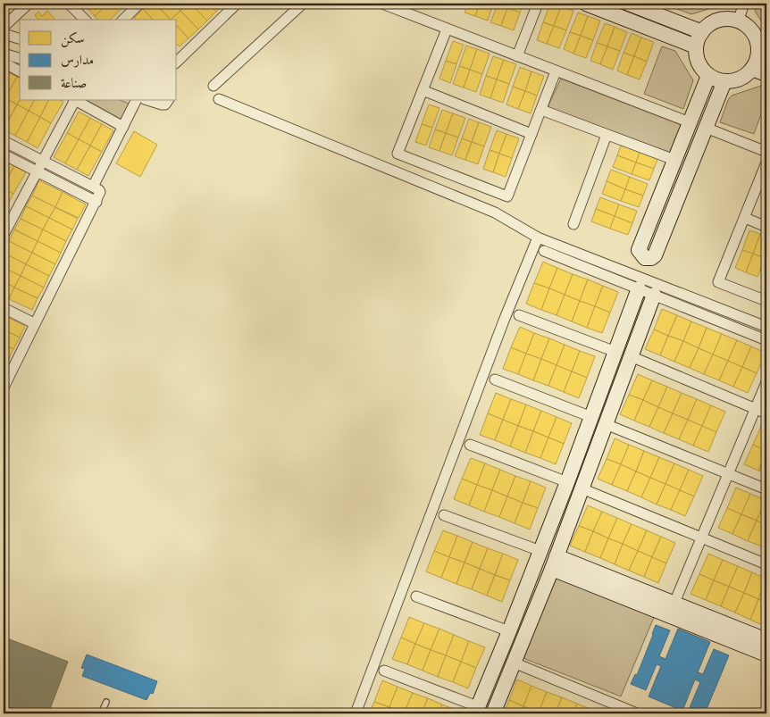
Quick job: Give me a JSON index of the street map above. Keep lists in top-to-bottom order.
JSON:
{
  "legend": ["سكن", "مدارس", "صناعة"]
}
